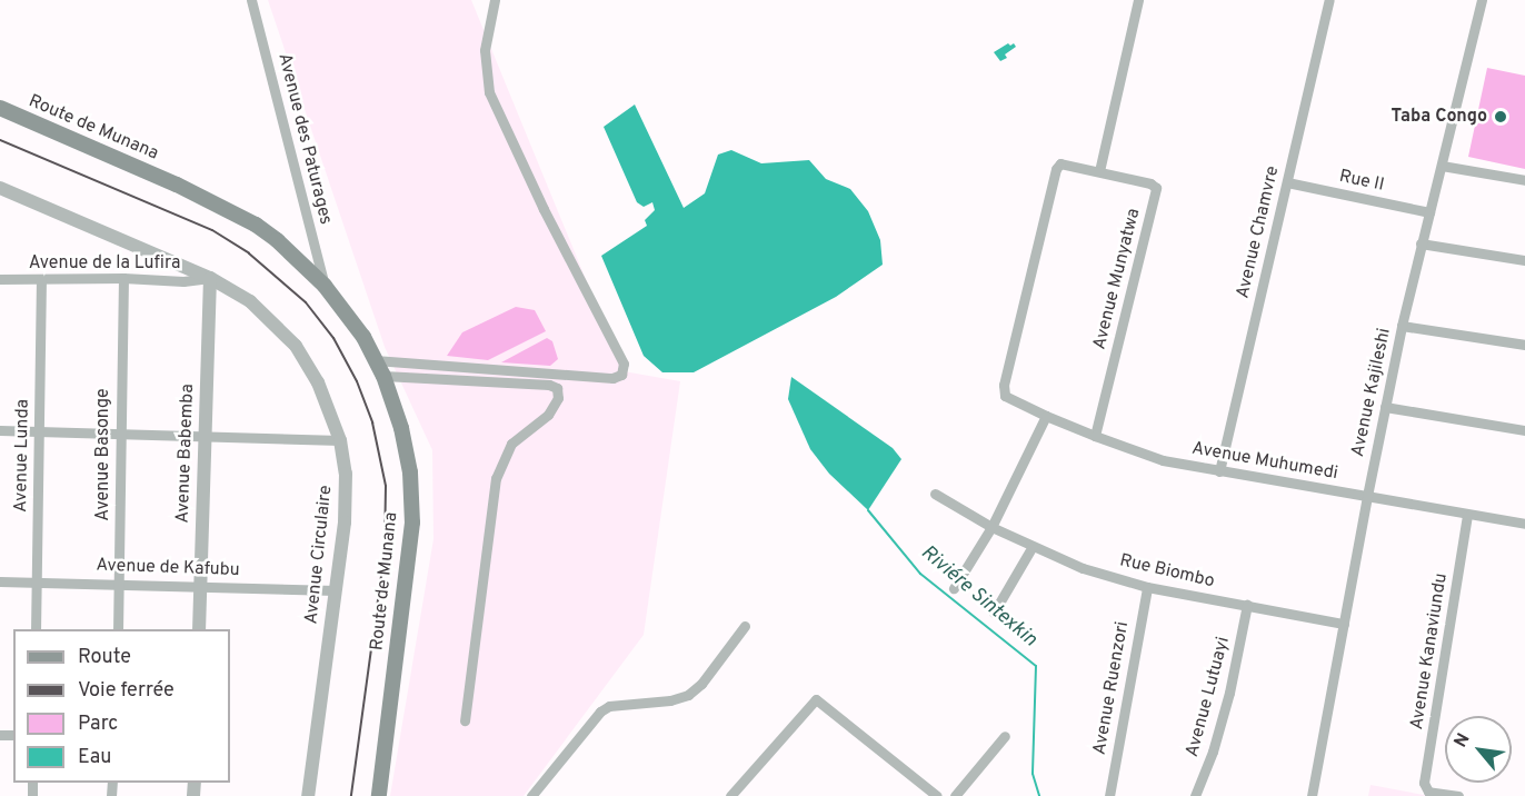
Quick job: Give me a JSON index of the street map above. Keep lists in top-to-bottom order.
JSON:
{
  "streets": {
    "main road": ["Route de Munana"],
    "street": [
      "Avenue des Paturages",
      "Rue II",
      "Avenue Chamvre",
      "Avenue de la Lufira",
      "Avenue Munyatwa",
      "Avenue Kajileshi",
      "Avenue Babemba",
      "Avenue Basonge",
      "Avenue Lunda",
      "Avenue Muhumedi",
      "Avenue Circulaire",
      "Avenue de Kafubu",
      "Rue Biombo",
      "Avenue Kanaviundu",
      "Avenue Ruenzori",
      "Avenue Lutuayi"
    ]
  },
  "crossings": [
    ["Route de Munana", "Avenue des Paturages"],
    ["Rue II", "Avenue Chamvre"],
    ["Rue II", "Avenue Kajileshi"],
    ["Avenue Chamvre", "Avenue Muhumedi"],
    ["Avenue de la Lufira", "Avenue Babemba"],
    ["Avenue de la Lufira", "Avenue Basonge"],
    ["Avenue de la Lufira", "Avenue Lunda"],
    ["Avenue de la Lufira", "Avenue Circulaire"],
    ["Avenue Munyatwa", "Avenue Muhumedi"],
    ["Avenue Kajileshi", "Avenue Muhumedi"],
    ["Avenue Kajileshi", "Rue Biombo"],
    ["Avenue Babemba", "Avenue Circulaire"],
    ["Avenue Babemba", "Avenue de Kafubu"],
    ["Avenue Basonge", "Avenue de Kafubu"],
    ["Avenue Lunda", "Avenue de Kafubu"],
    ["Avenue Muhumedi", "Avenue Kanaviundu"],
    ["Avenue Circulaire", "Avenue de Kafubu"],
    ["Rue Biombo", "Avenue Ruenzori"],
    ["Rue Biombo", "Avenue Lutuayi"]
  ],
  "water": ["Riviére Sintexkin"],
  "places": ["Taba Congo"],
  "legend": [
    "Route",
    "Voie ferrée",
    "Parc",
    "Eau"
  ],
  "north": "top left"
}
